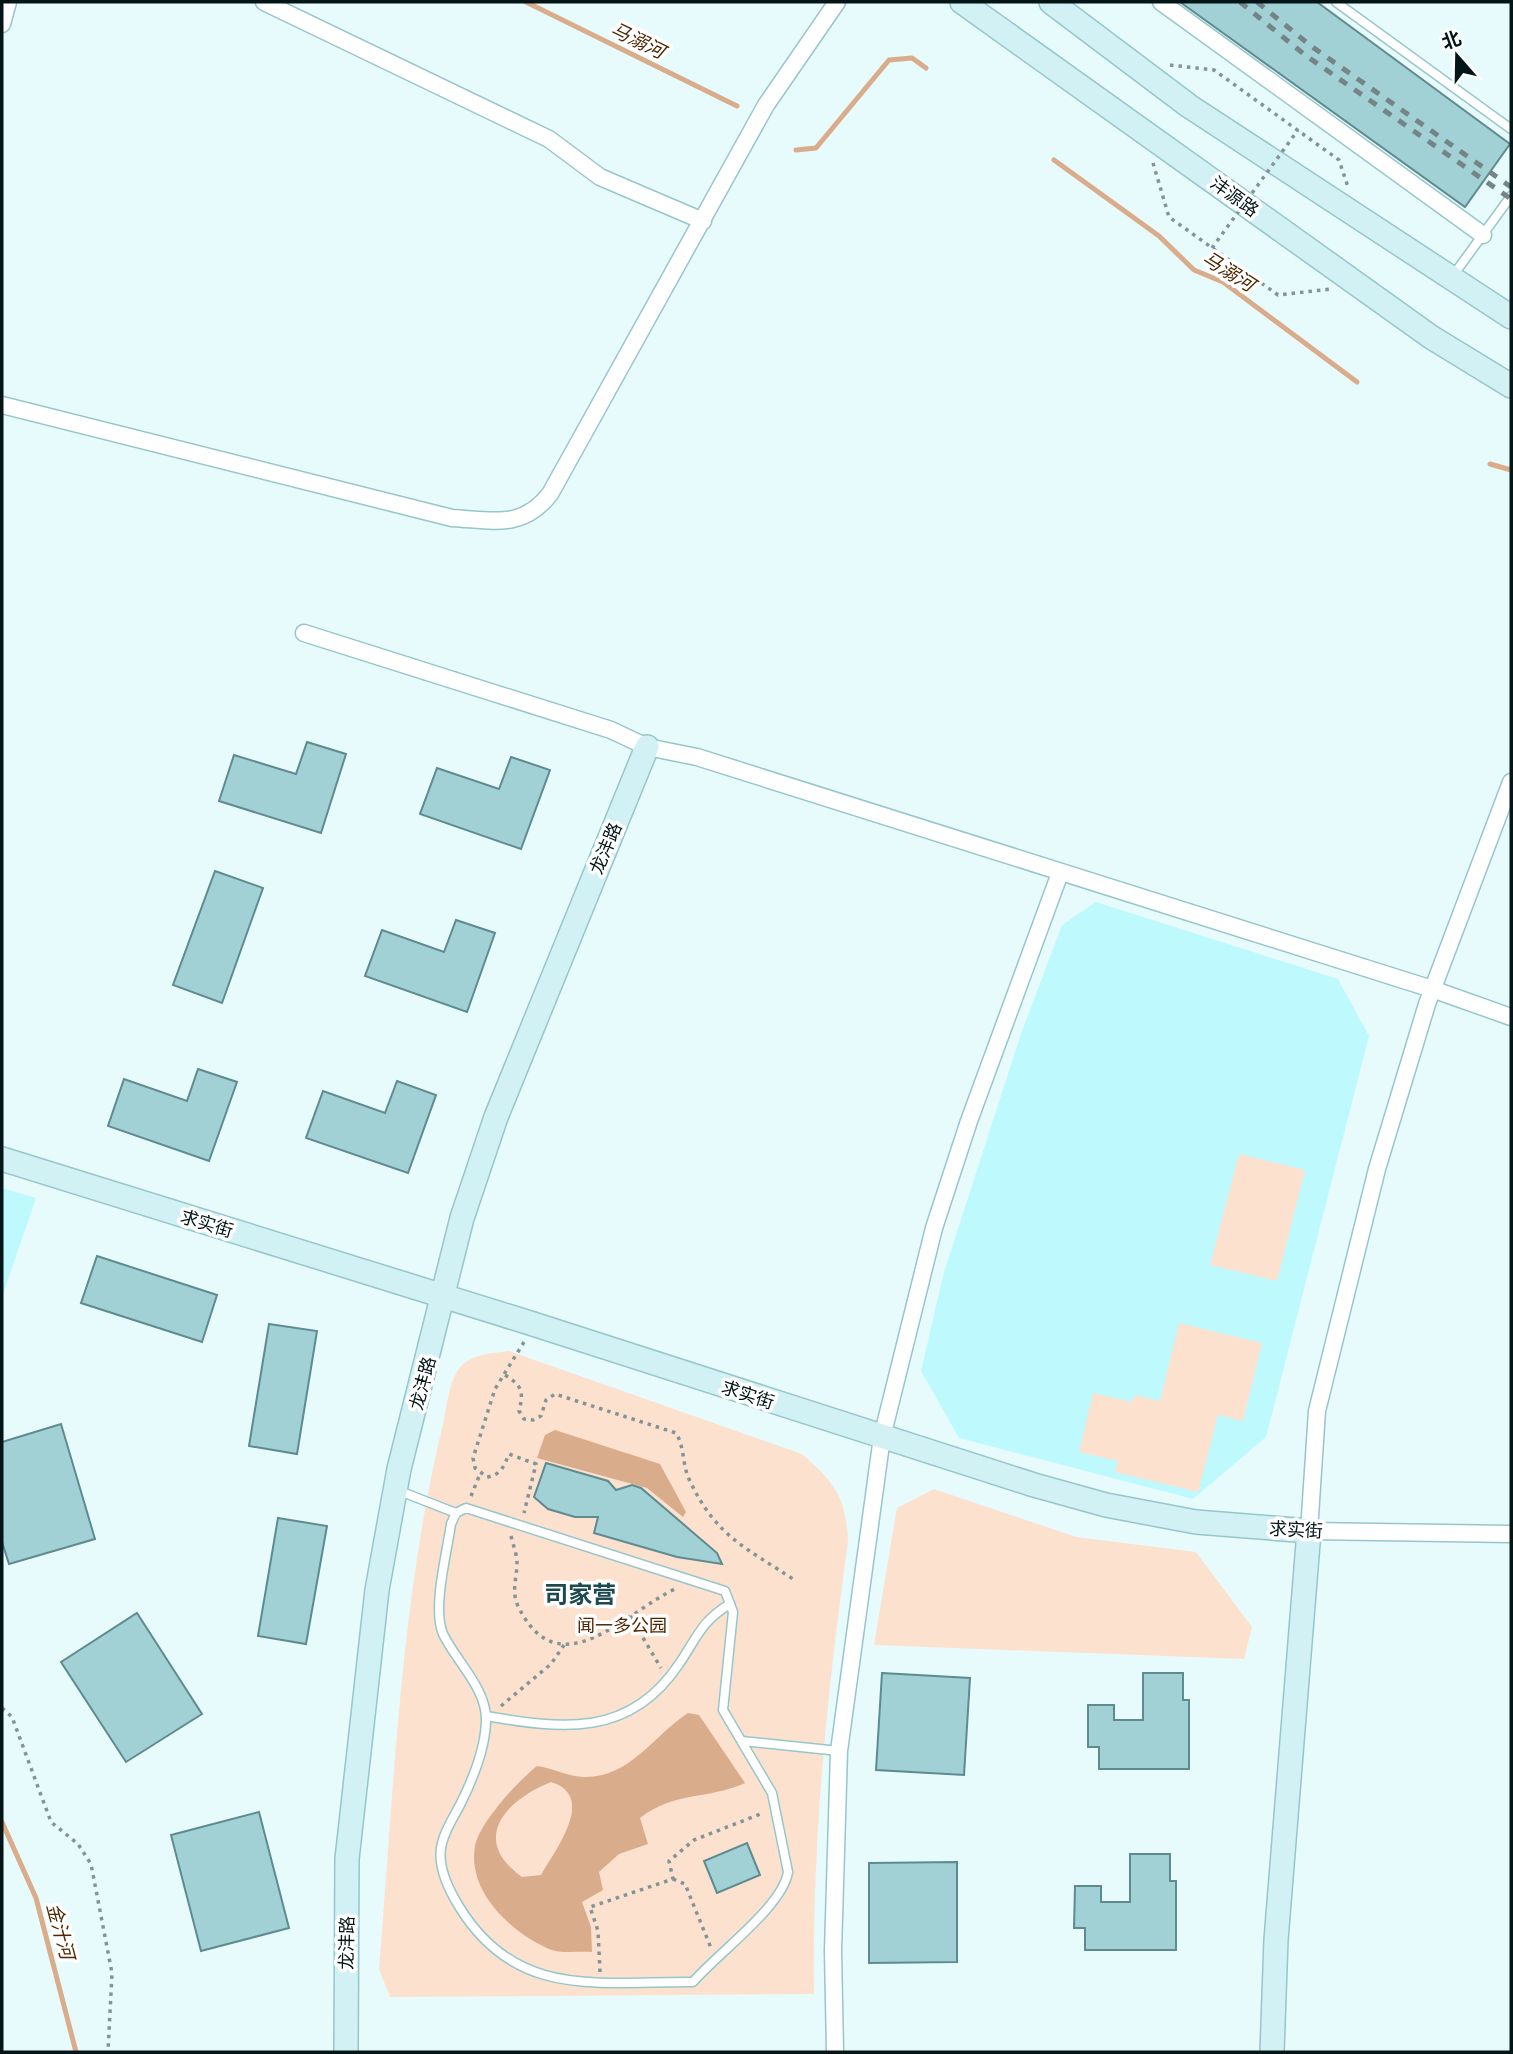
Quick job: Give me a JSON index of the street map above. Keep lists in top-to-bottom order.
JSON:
{
  "streets": {
    "street": ["沣源路", "龙沣路", "求实街"]
  },
  "crossings": [
    ["龙沣路", "求实街"]
  ],
  "districts": ["司家营"],
  "water": ["马溺河", "金汁河"],
  "parks": ["闻一多公园"],
  "north": "top"
}
